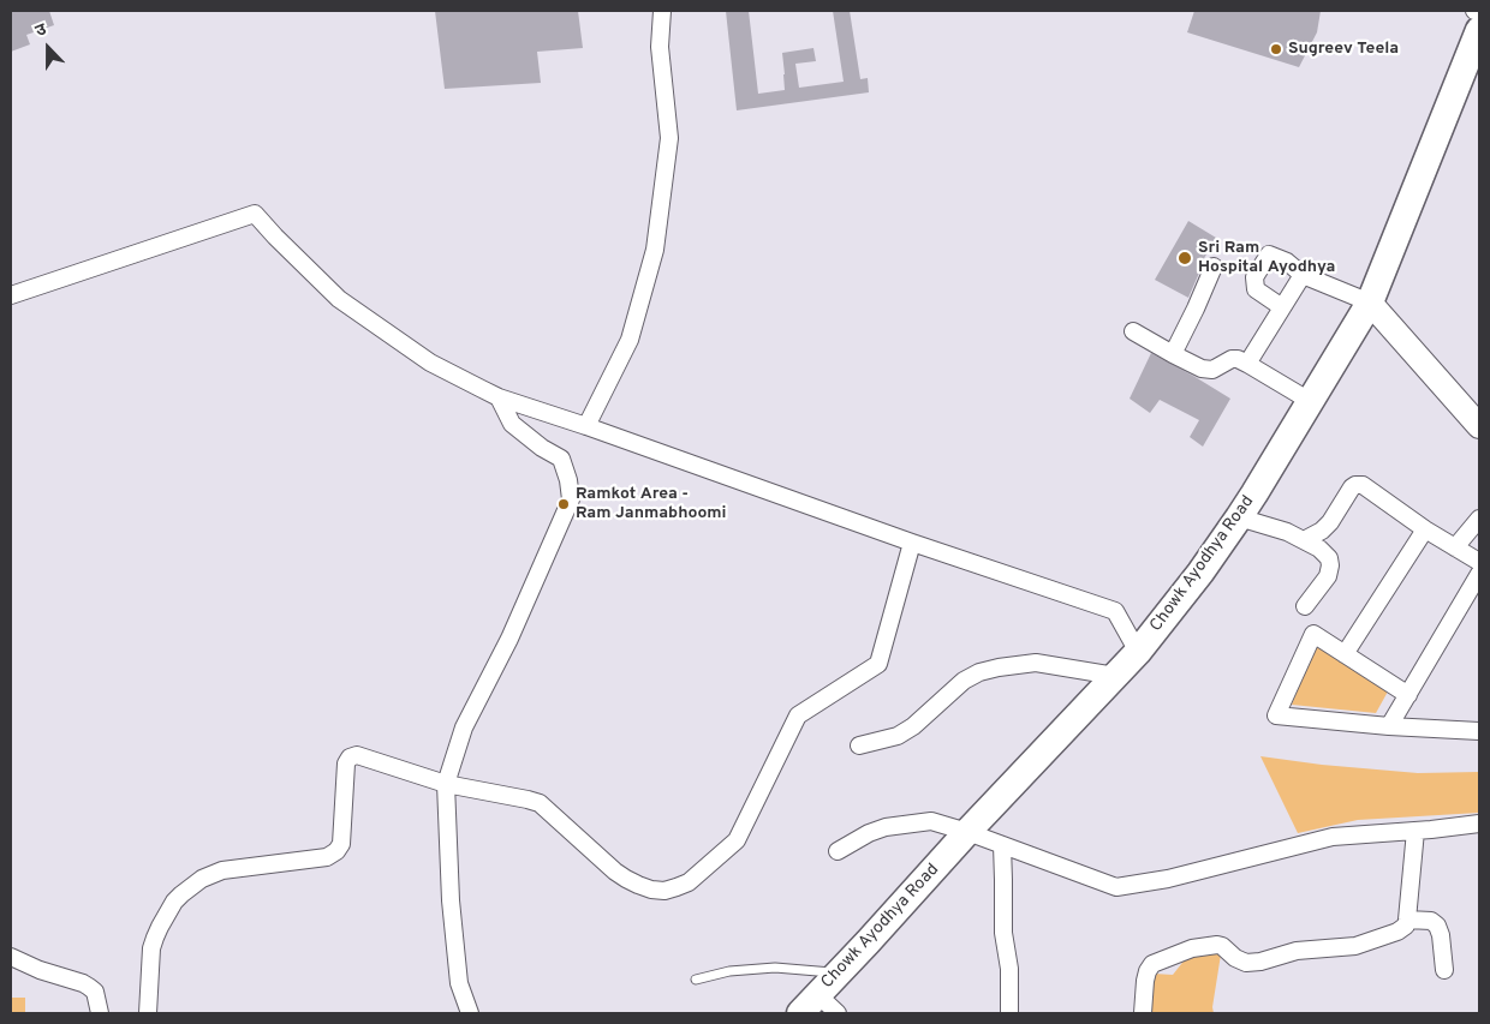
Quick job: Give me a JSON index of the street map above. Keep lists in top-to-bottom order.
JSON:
{
  "streets": {
    "main road": ["Chowk Ayodhya Road"]
  },
  "places": ["Sugreev Teela", "Sri Ram Hospital Ayodhya", "Ramkot Area - Ram Janmabhoomi"],
  "north": "top"
}
